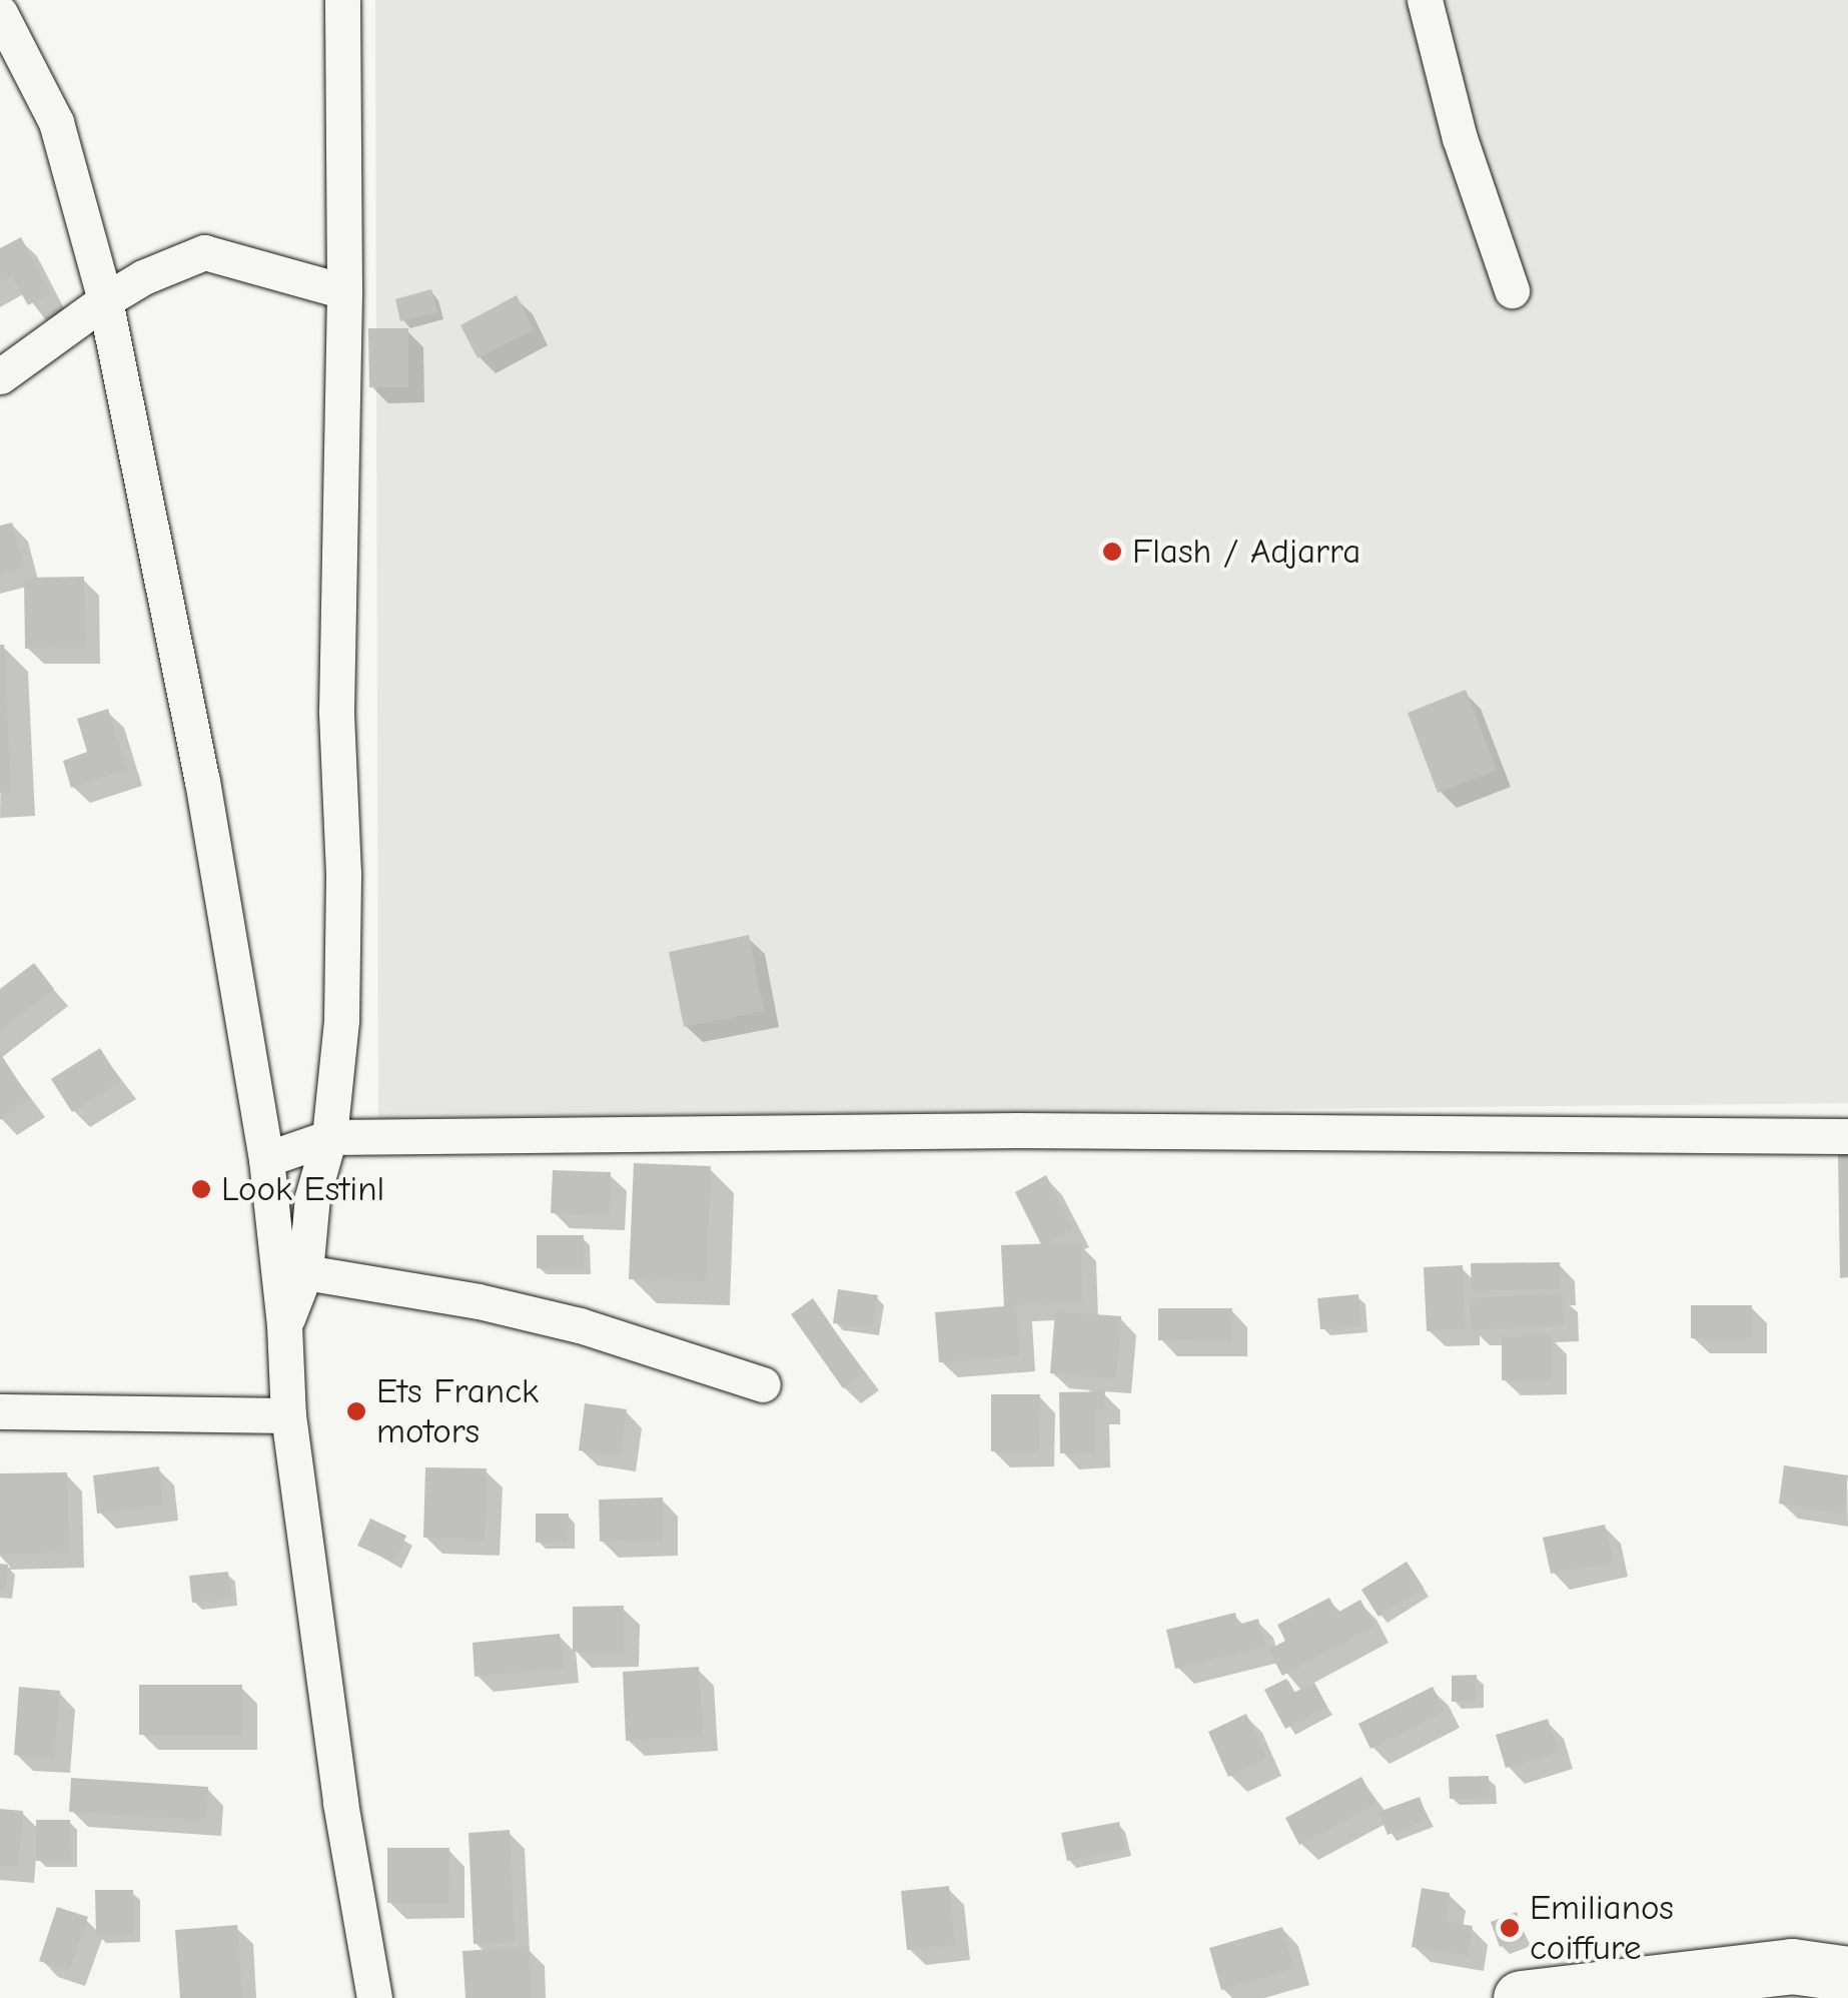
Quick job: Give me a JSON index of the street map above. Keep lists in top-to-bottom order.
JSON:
{
  "places": [
    "Flash / Adjarra",
    "Look Estinl",
    "Ets Franck motors",
    "Emilianos coiffure"
  ]
}
